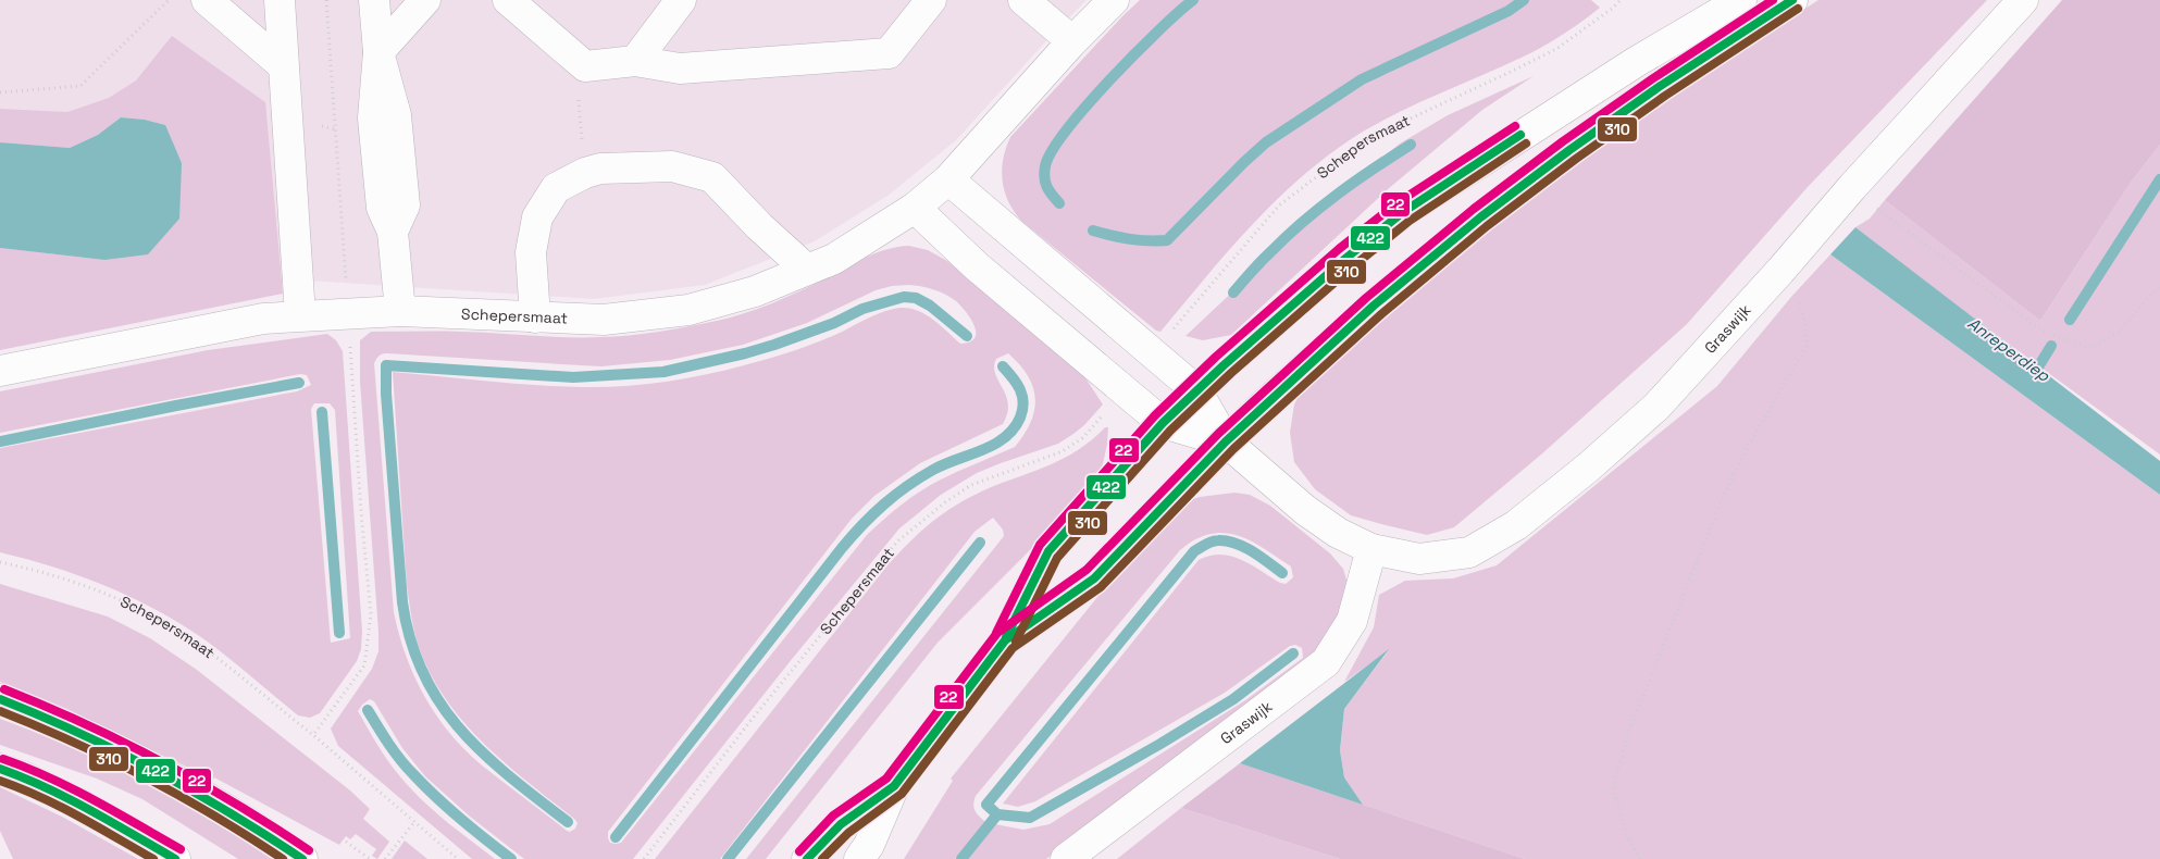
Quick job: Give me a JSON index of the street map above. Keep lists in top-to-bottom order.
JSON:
{
  "streets": {
    "street": ["Schepersmaat", "Graswijk"]
  },
  "water": ["Anreperdiep"],
  "lines": ["transit line 422", "transit line 22", "transit line 310"]
}
